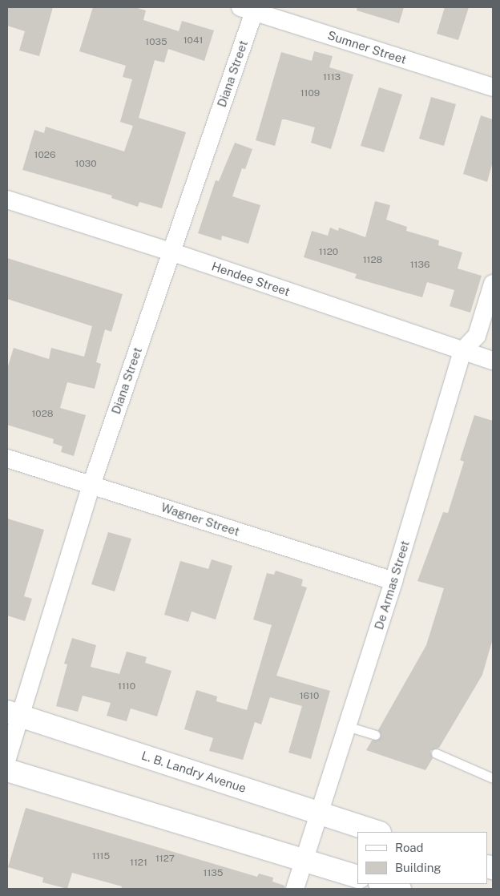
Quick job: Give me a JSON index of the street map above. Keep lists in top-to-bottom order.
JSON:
{
  "streets": {
    "street": [
      "Sumner Street",
      "Diana Street",
      "Hendee Street",
      "Wagner Street",
      "De Armas Street",
      "L. B. Landry Avenue"
    ]
  },
  "crossings": [
    ["Sumner Street", "Diana Street"],
    ["Diana Street", "Hendee Street"],
    ["Diana Street", "Wagner Street"],
    ["Diana Street", "L. B. Landry Avenue"],
    ["Hendee Street", "De Armas Street"],
    ["Wagner Street", "De Armas Street"],
    ["De Armas Street", "L. B. Landry Avenue"]
  ],
  "house_numbers": [
    "1041",
    "1035",
    "1113",
    "1109",
    "1026",
    "1030",
    "1120",
    "1128",
    "1136",
    "1028",
    "1110",
    "1610",
    "1115",
    "1127",
    "1121",
    "1135"
  ],
  "legend": ["Road", "Building"]
}
